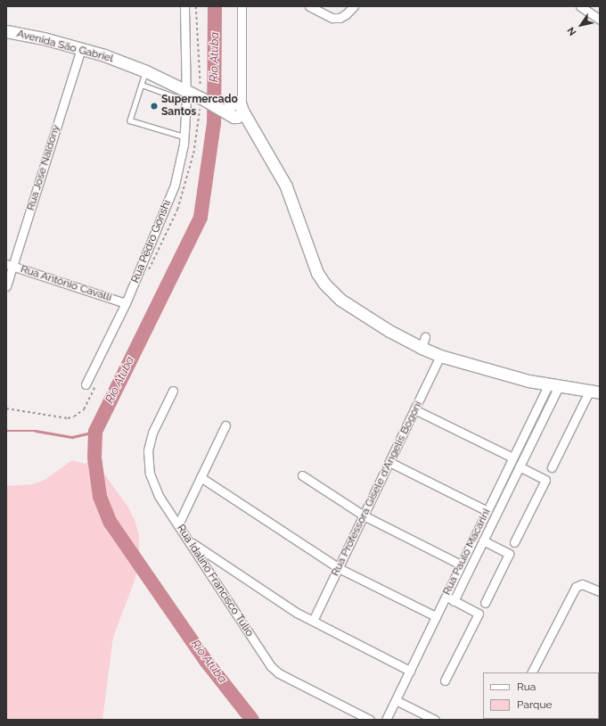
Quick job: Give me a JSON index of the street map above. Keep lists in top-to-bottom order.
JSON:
{
  "streets": {
    "main road": ["Avenida São Gabriel"],
    "street": [
      "Rua José Naldony",
      "Rua Pedro Gonshi",
      "Rua Antônio Cavalli",
      "Rua Professora Gisele d'Angelis Bogoni",
      "Rua Paulo Macarini",
      "Rua Idalino Francisco Túlio"
    ]
  },
  "crossings": [
    ["Avenida São Gabriel", "Rua José Naldony"],
    ["Avenida São Gabriel", "Rua Pedro Gonshi"],
    ["Rua José Naldony", "Rua Antônio Cavalli"],
    ["Rua Pedro Gonshi", "Rua Antônio Cavalli"]
  ],
  "water": ["Rio Atuba"],
  "places": ["Supermercado Santos"],
  "legend": ["Rua", "Parque"],
  "north": "bottom left"
}
